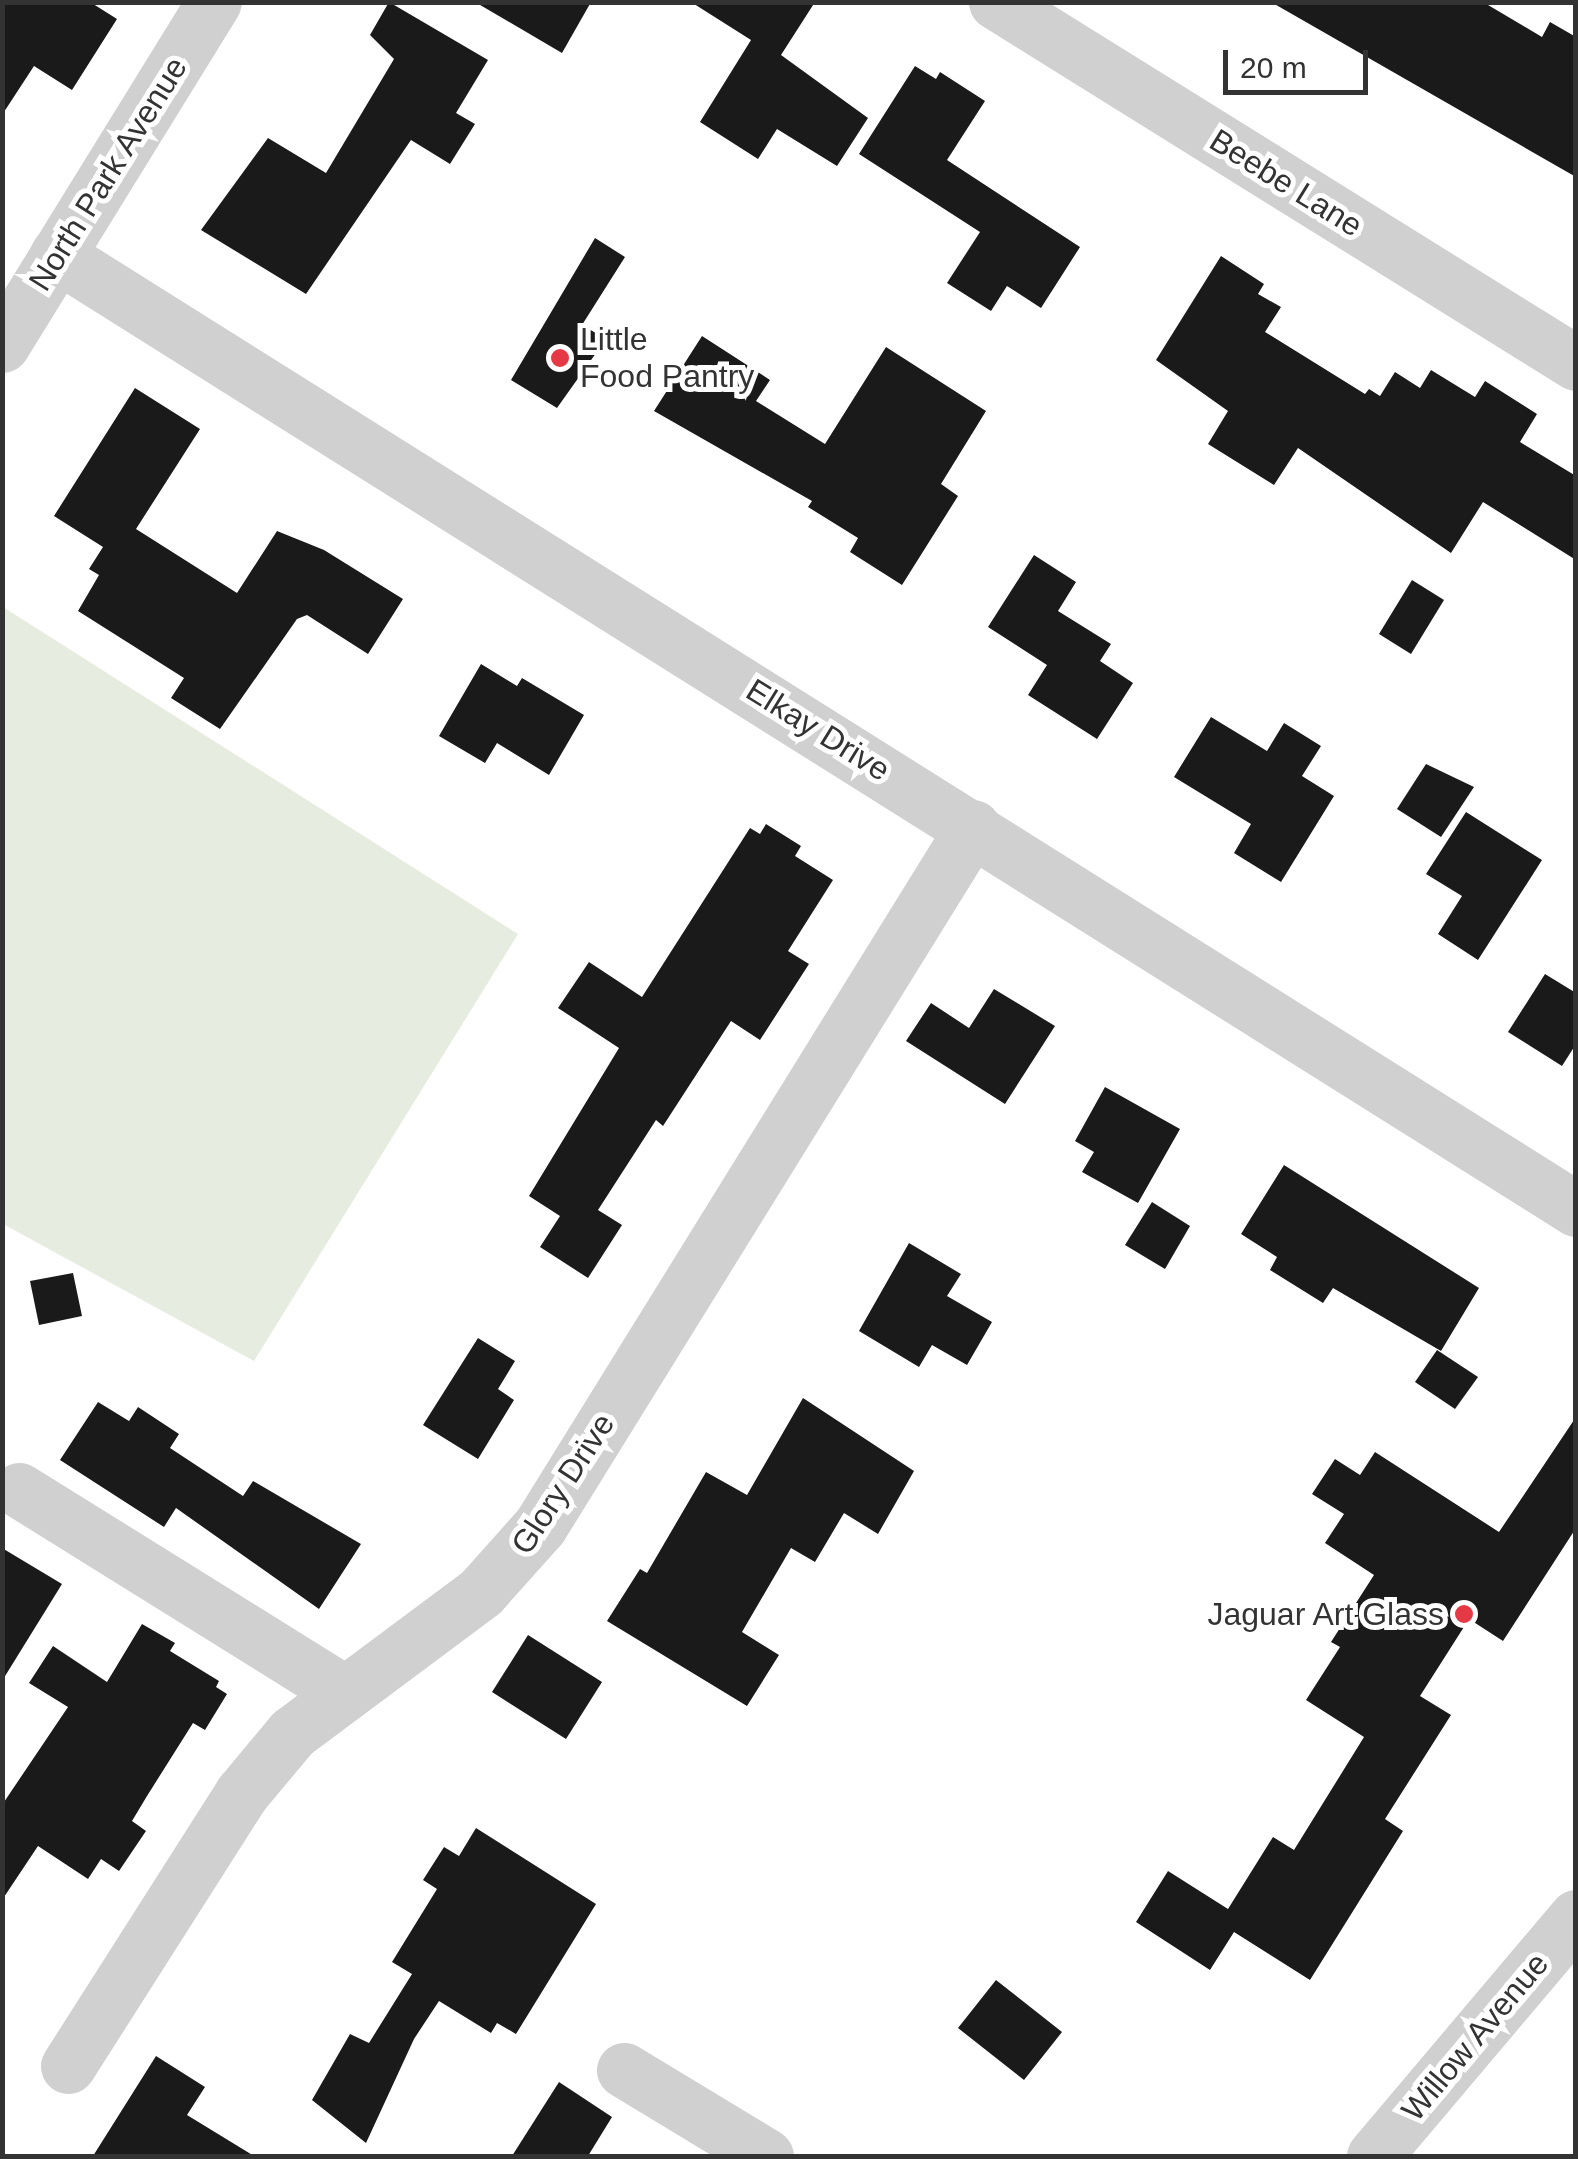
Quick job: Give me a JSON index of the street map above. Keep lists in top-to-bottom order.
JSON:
{
  "streets": {
    "street": [
      "North Park Avenue",
      "Beebe Lane",
      "Elkay Drive",
      "Glory Drive",
      "Willow Avenue"
    ]
  },
  "crossings": [
    ["North Park Avenue", "Elkay Drive"],
    ["Elkay Drive", "Glory Drive"]
  ],
  "places": ["Little Food Pantry", "Jaguar Art Glass"],
  "scale_bar": "20 m"
}
